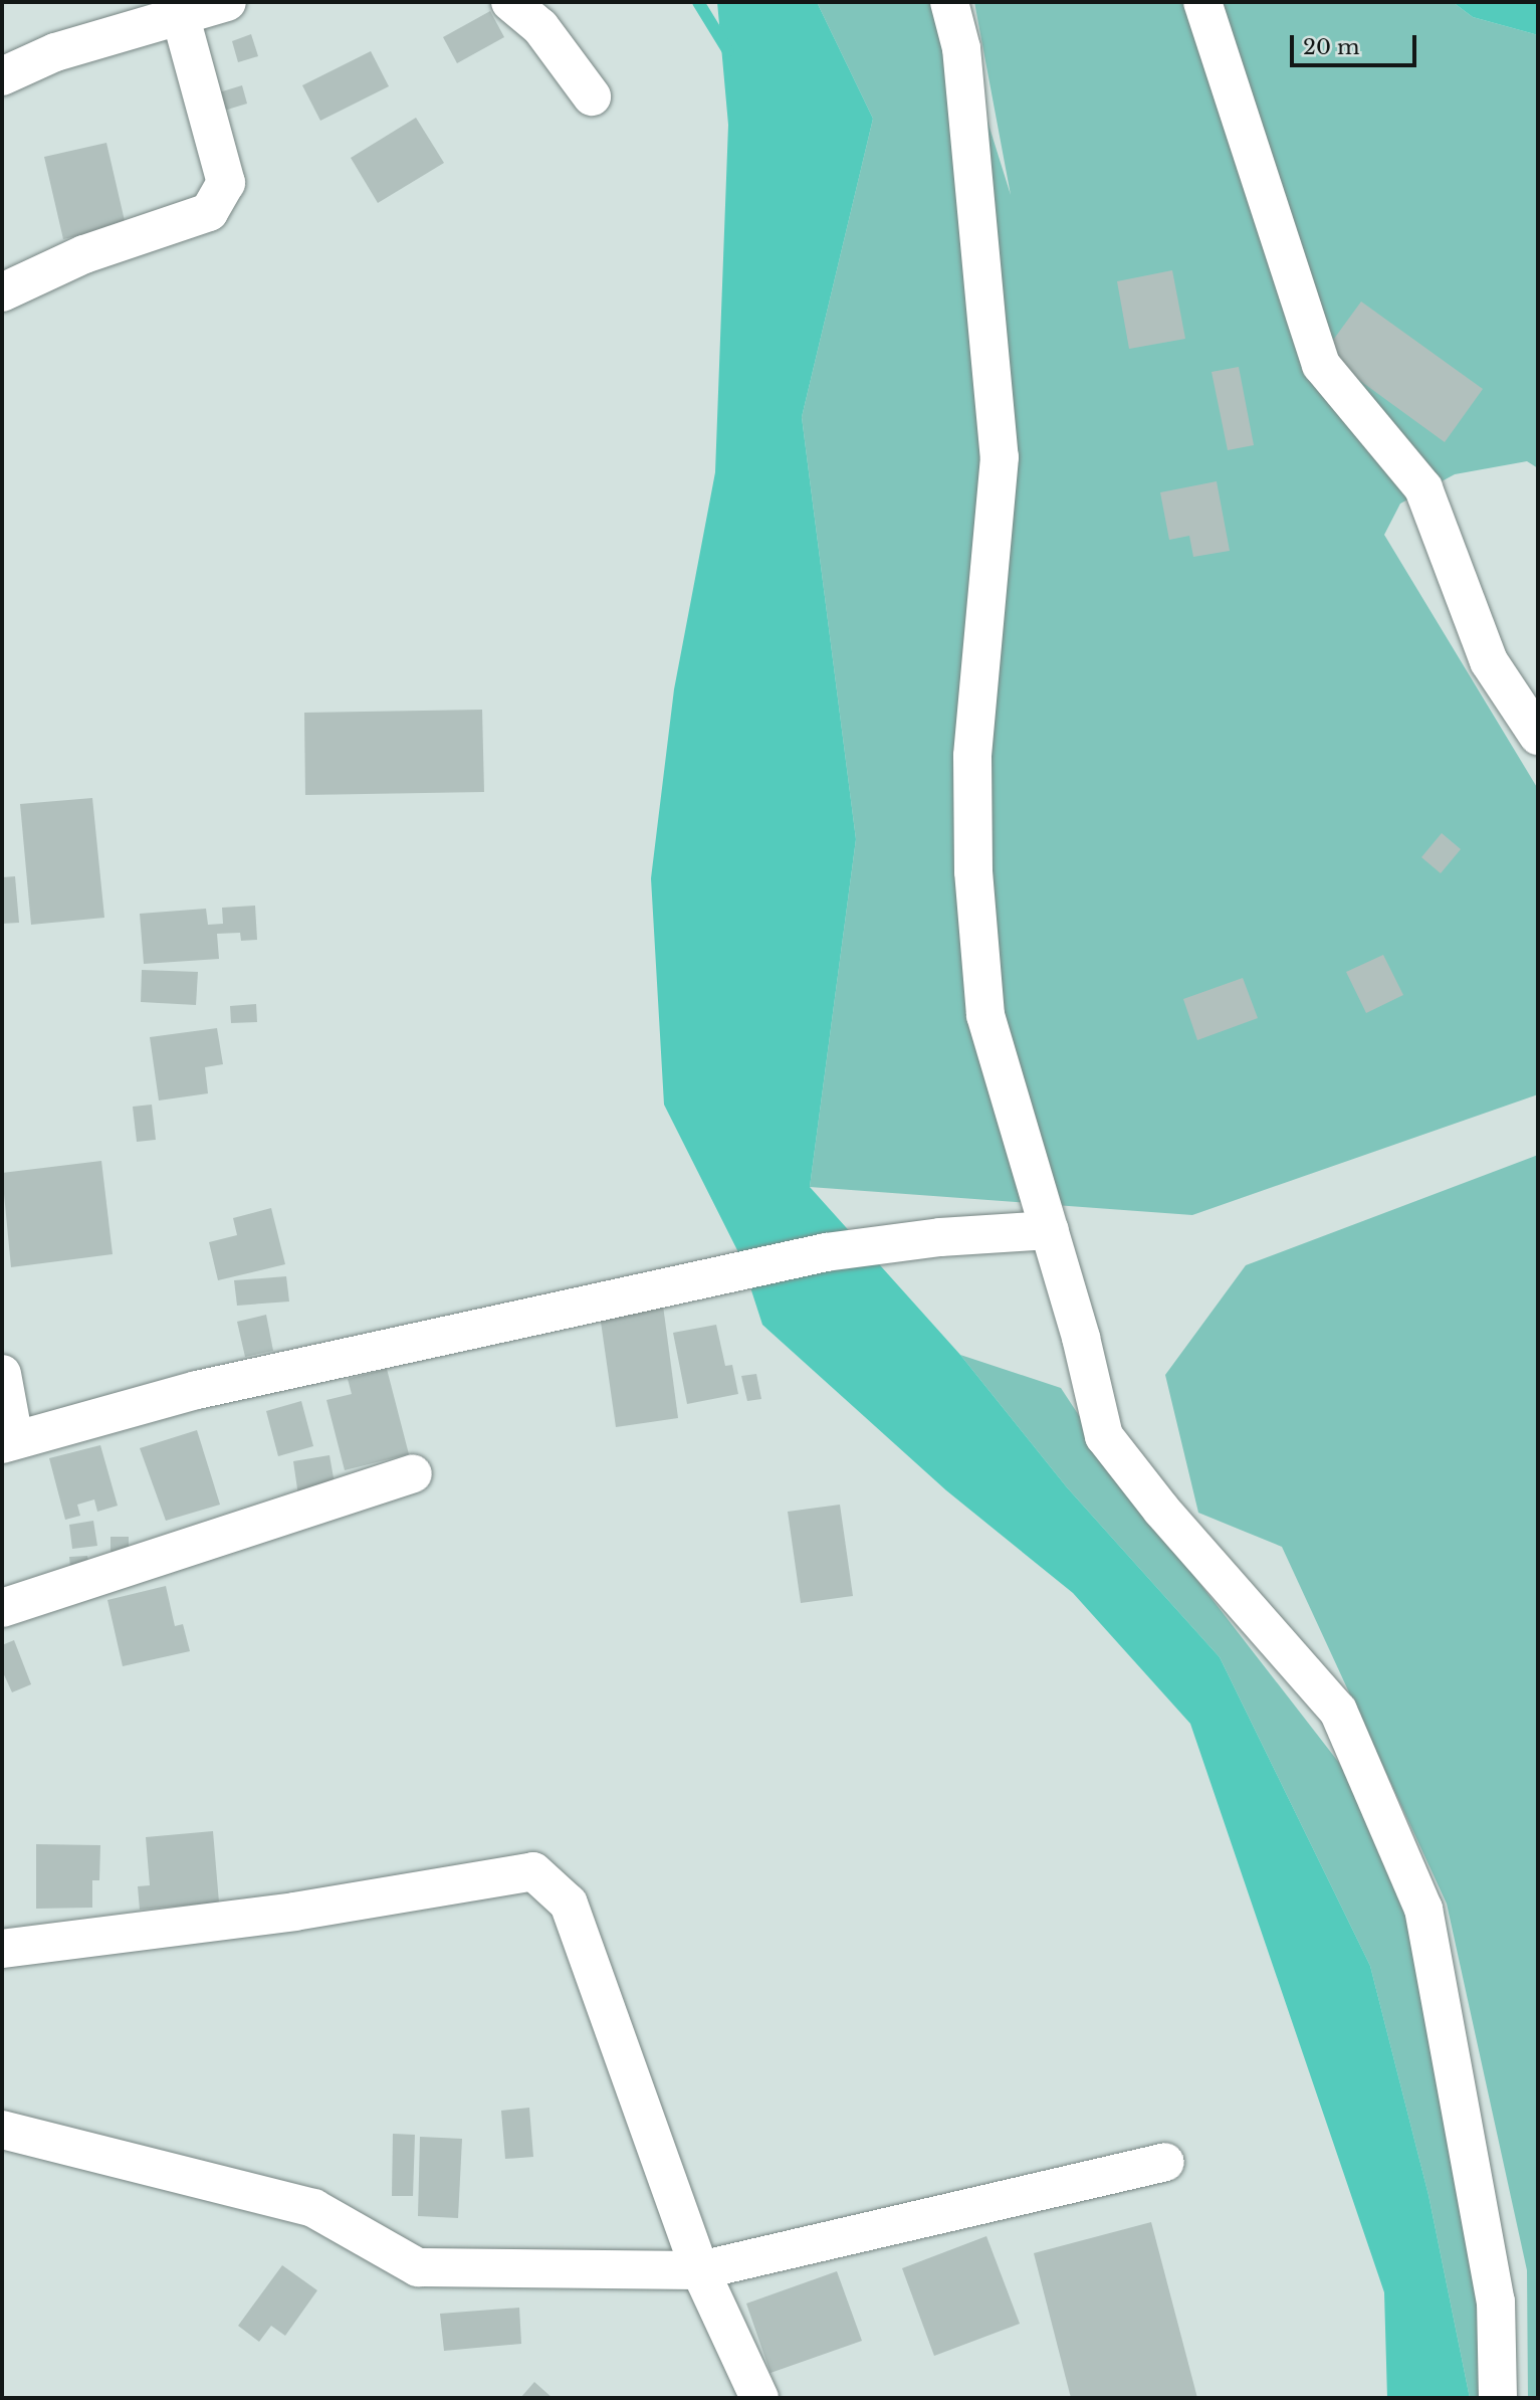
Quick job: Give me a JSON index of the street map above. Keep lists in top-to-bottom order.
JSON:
{
  "scale_bar": "20 m"
}
